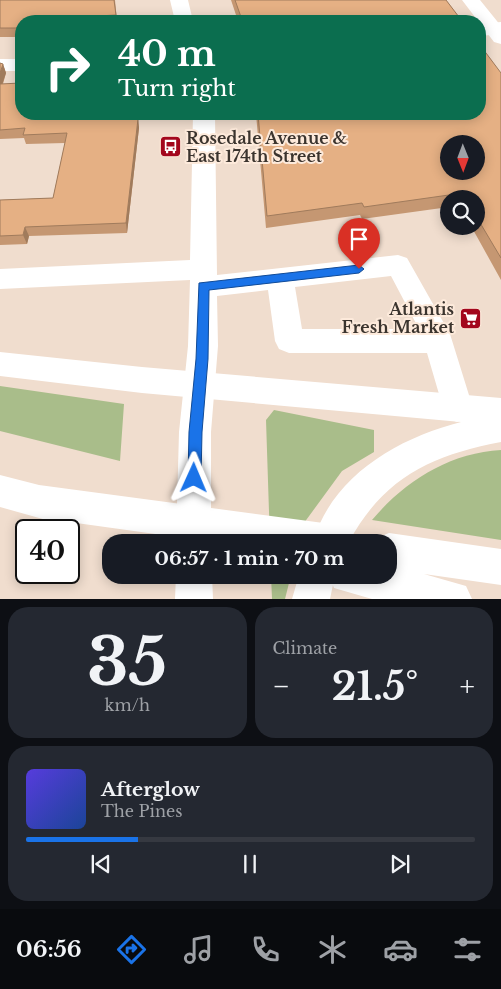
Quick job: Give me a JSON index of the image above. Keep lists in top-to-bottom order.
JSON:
{
  "places": {
    "bus stop": ["Rosedale Avenue & East 174th Street"],
    "supermarket": ["Atlantis Fresh Market"]
  },
  "north": "bottom",
  "page": {
    "turn": ["40 m", "Turn right"],
    "limit": "40",
    "trip": "06:57 · 1 min · 70 m",
    "tile": [
      ["35", "km/h"],
      "Climate"
    ],
    "heat": ["−", "21.5°", "+"],
    "song": ["Afterglow", "The Pines"],
    "tabs": "06:56"
  }
}
